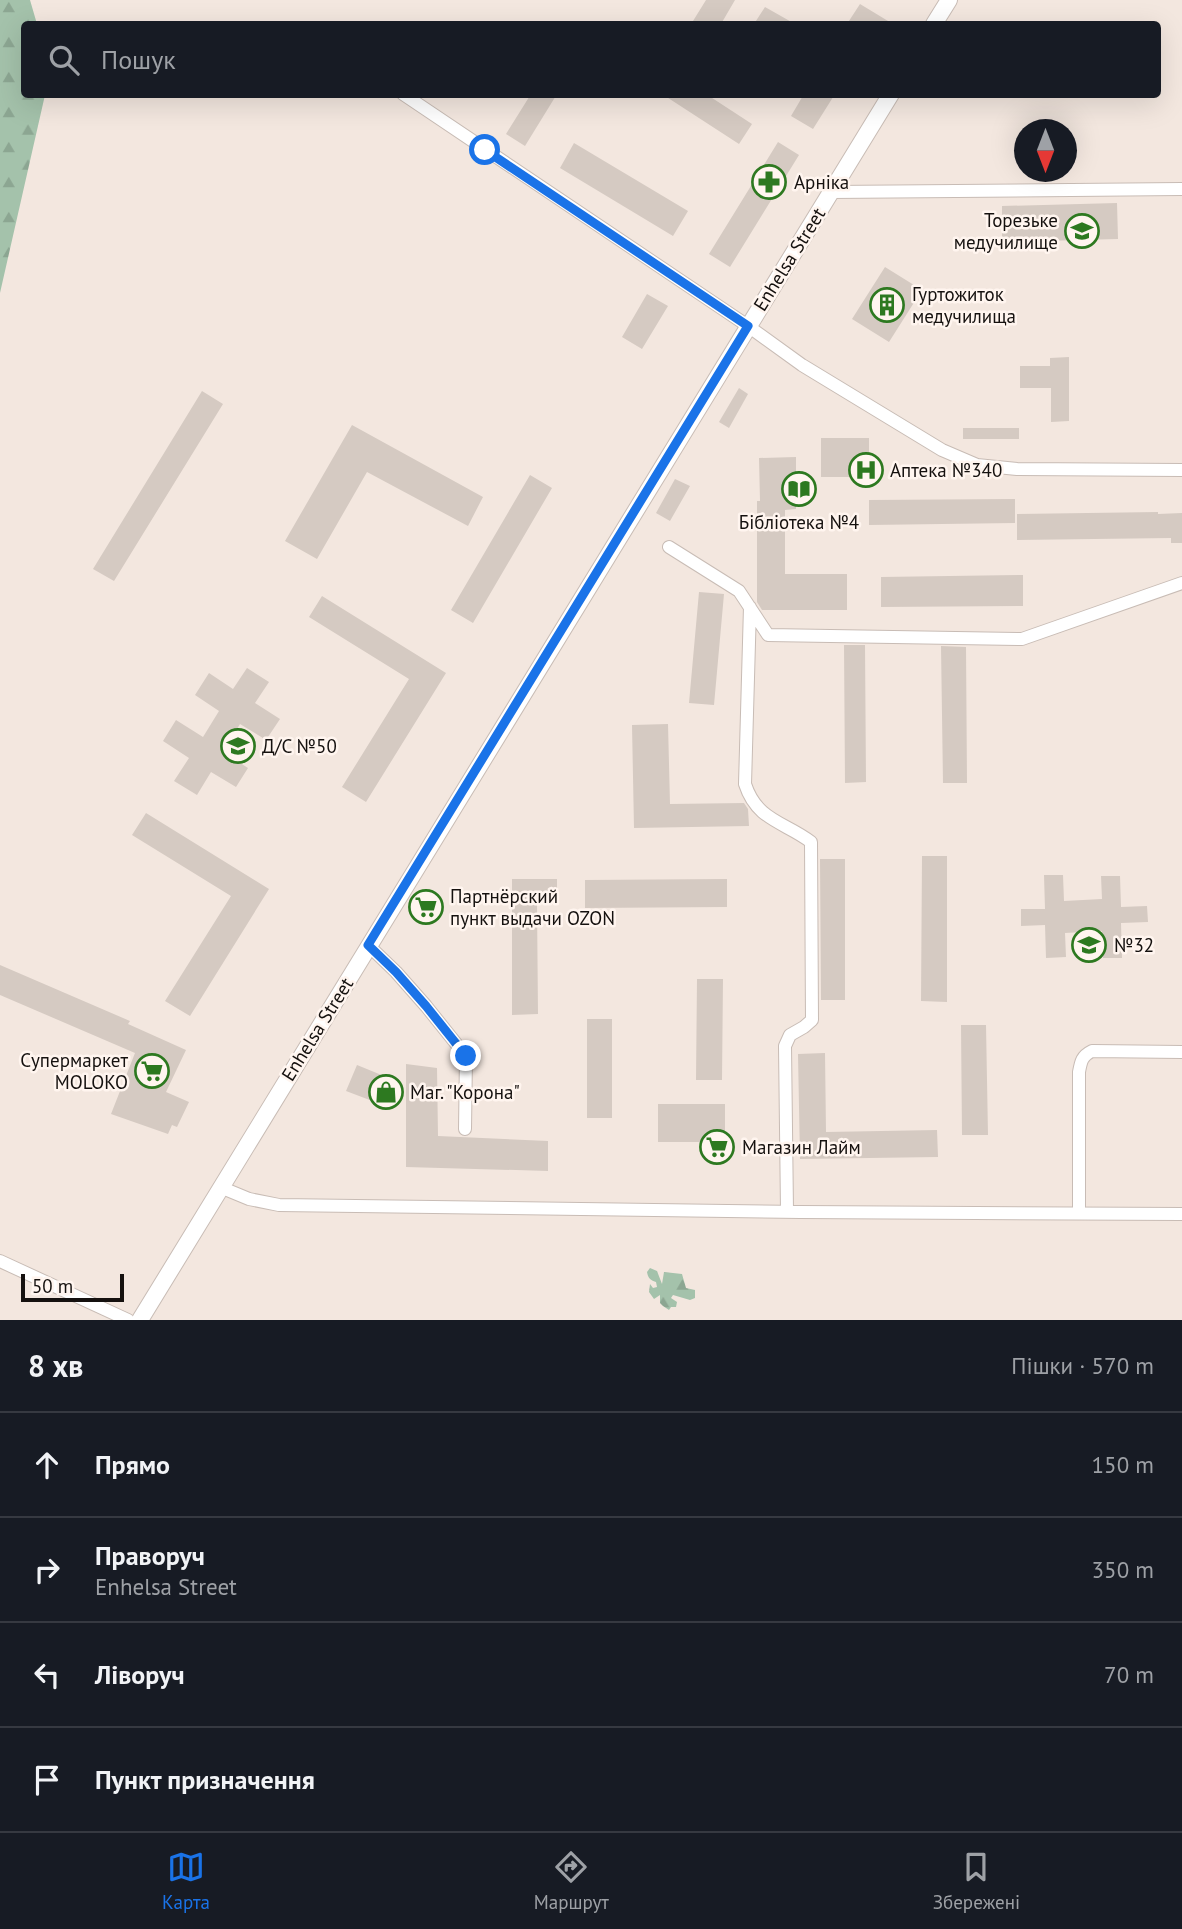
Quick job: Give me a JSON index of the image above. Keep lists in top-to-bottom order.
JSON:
{
  "streets": {
    "street": ["Enhelsa Street"]
  },
  "places": {
    "pharmacy": ["Арніка"],
    "school or university": ["Торезьке медучилище", "Д/С №50", "№32"],
    "building": ["Гуртожиток медучилища"],
    "hospital": ["Аптека №340"],
    "library": ["Бібліотека №4"],
    "supermarket": ["Партнёрский пункт выдачи OZON", "Супермаркет MOLOKO", "Магазин Лайм"],
    "shop": ["Маг. \"Корона\""]
  },
  "scale_bar": "50 m",
  "north": "bottom",
  "page": {
    "search": "Пошук",
    "scale": "50 m",
    "heading": ["8 хв", "Пішки · 570 m"],
    "list": [
      ["Прямо", "150 m"],
      ["Праворуч", "Enhelsa Street", "350 m"],
      ["Ліворуч", "70 m"],
      "Пункт призначення"
    ],
    "nav": ["Карта", "Маршрут", "Збережені"]
  }
}
